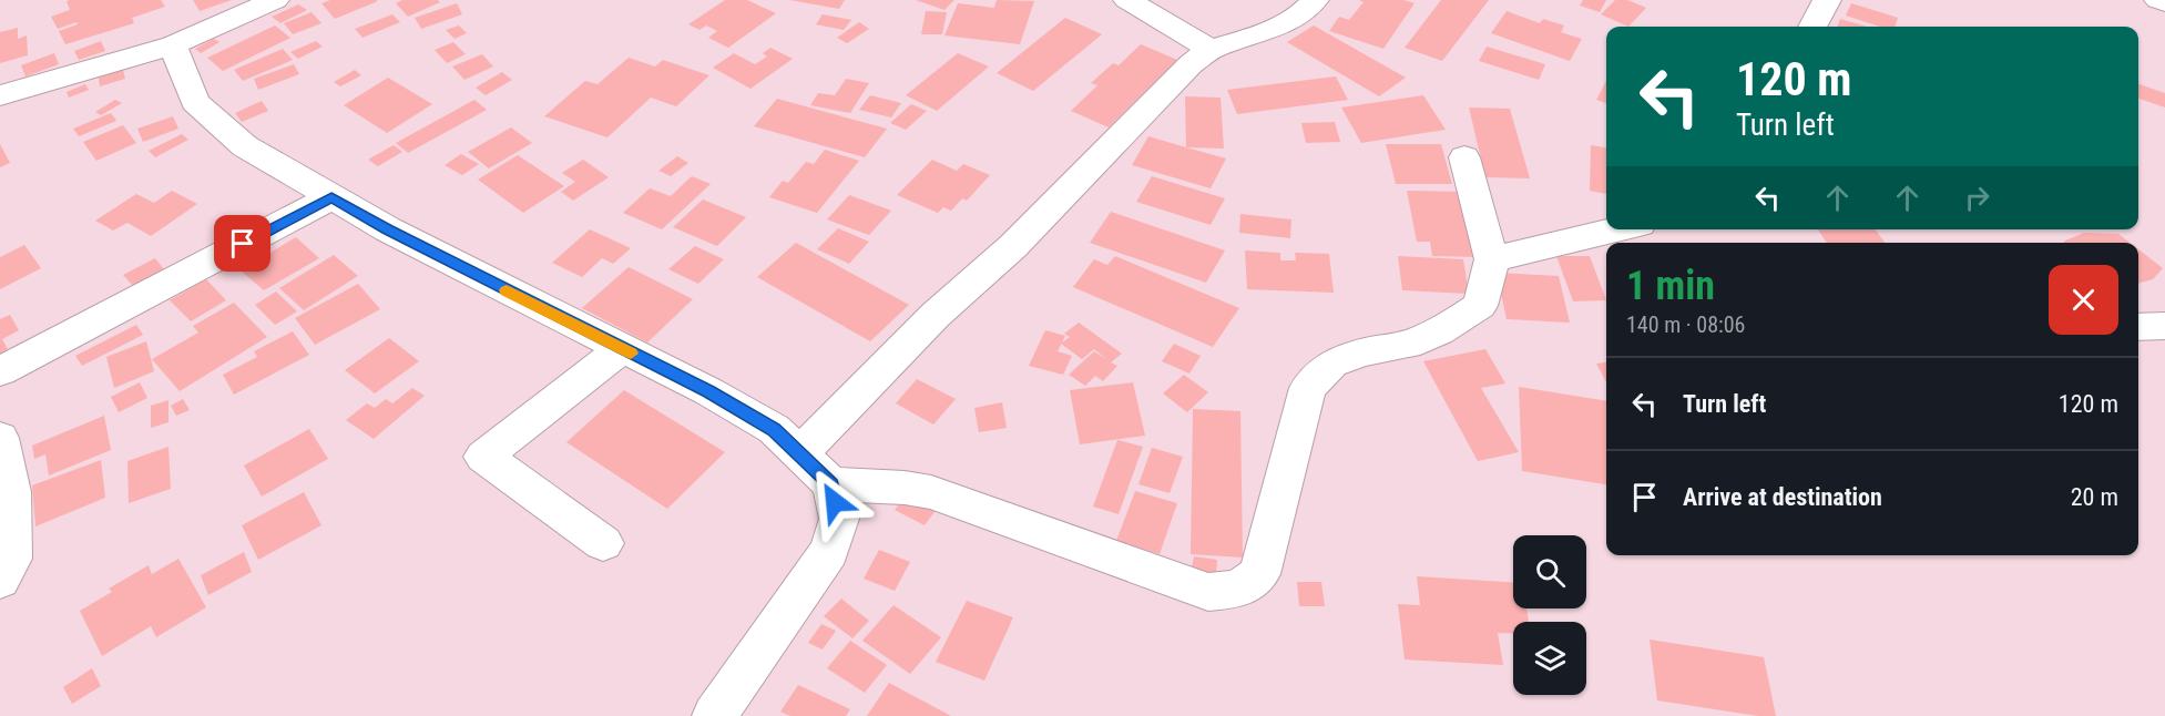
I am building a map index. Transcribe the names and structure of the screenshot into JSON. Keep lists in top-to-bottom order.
{
  "page": {
    "turn": ["120 m", "Turn left"],
    "heading": ["1 min", "140 m · 08:06"],
    "list": [
      {
        "name": "Turn left",
        "value": "120 m"
      },
      {
        "name": "Arrive at destination",
        "value": "20 m"
      }
    ]
  }
}
